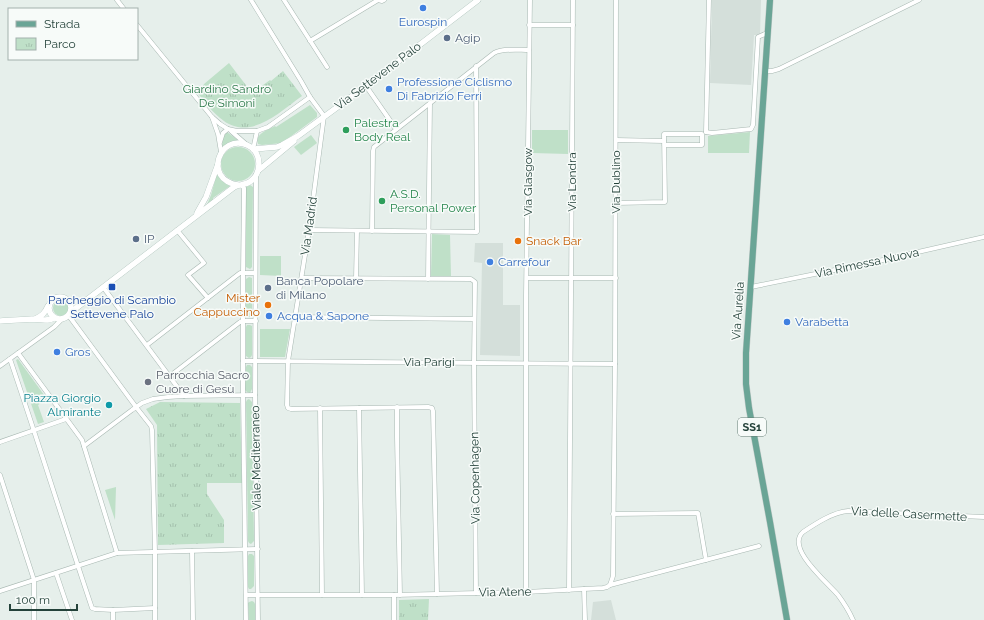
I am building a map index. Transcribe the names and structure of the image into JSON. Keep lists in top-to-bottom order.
{
  "streets": {
    "main road": ["Via Aurelia", "SS1"],
    "street": [
      "Via Settevene Palo",
      "Via Glasgow",
      "Via Londra",
      "Via Dublino",
      "Via Madrid",
      "Via Rimessa Nuova",
      "Via Parigi",
      "Viale Mediterraneo",
      "Via Copenhagen",
      "Via delle Casermette",
      "Via Atene"
    ]
  },
  "crossings": [
    ["Via Settevene Palo", "Via Madrid"],
    ["Via Settevene Palo", "Viale Mediterraneo"],
    ["Via Glasgow", "Via Parigi"],
    ["Via Glasgow", "Via Atene"],
    ["Via Londra", "Via Parigi"],
    ["Via Londra", "Via Atene"],
    ["Via Dublino", "Via Parigi"],
    ["Via Dublino", "Via Atene"],
    ["Via Madrid", "Via Parigi"],
    ["Via Rimessa Nuova", "Via Aurelia"],
    ["Via Parigi", "Viale Mediterraneo"],
    ["Via Parigi", "Via Copenhagen"],
    ["Viale Mediterraneo", "Via Atene"],
    ["Via Copenhagen", "Via Atene"]
  ],
  "parks": ["Giardino Sandro De Simoni"],
  "places": {
    "other": [
      "Eurospin",
      "Agip",
      "Professione Ciclismo Di Fabrizio Ferri",
      "Palestra Body Real",
      "A.S.D. Personal Power",
      "IP",
      "Snack Bar",
      "Carrefour",
      "Banca Popolare di Milano",
      "Mister Cappuccino",
      "Acqua & Sapone",
      "Varabetta",
      "Gros",
      "Parrocchia Sacro Cuore di Gesù",
      "Piazza Giorgio Almirante"
    ],
    "transit": ["Parcheggio di Scambio Settevene Palo"]
  },
  "legend": ["Strada", "Parco"],
  "scale_bar": "100 m"
}
